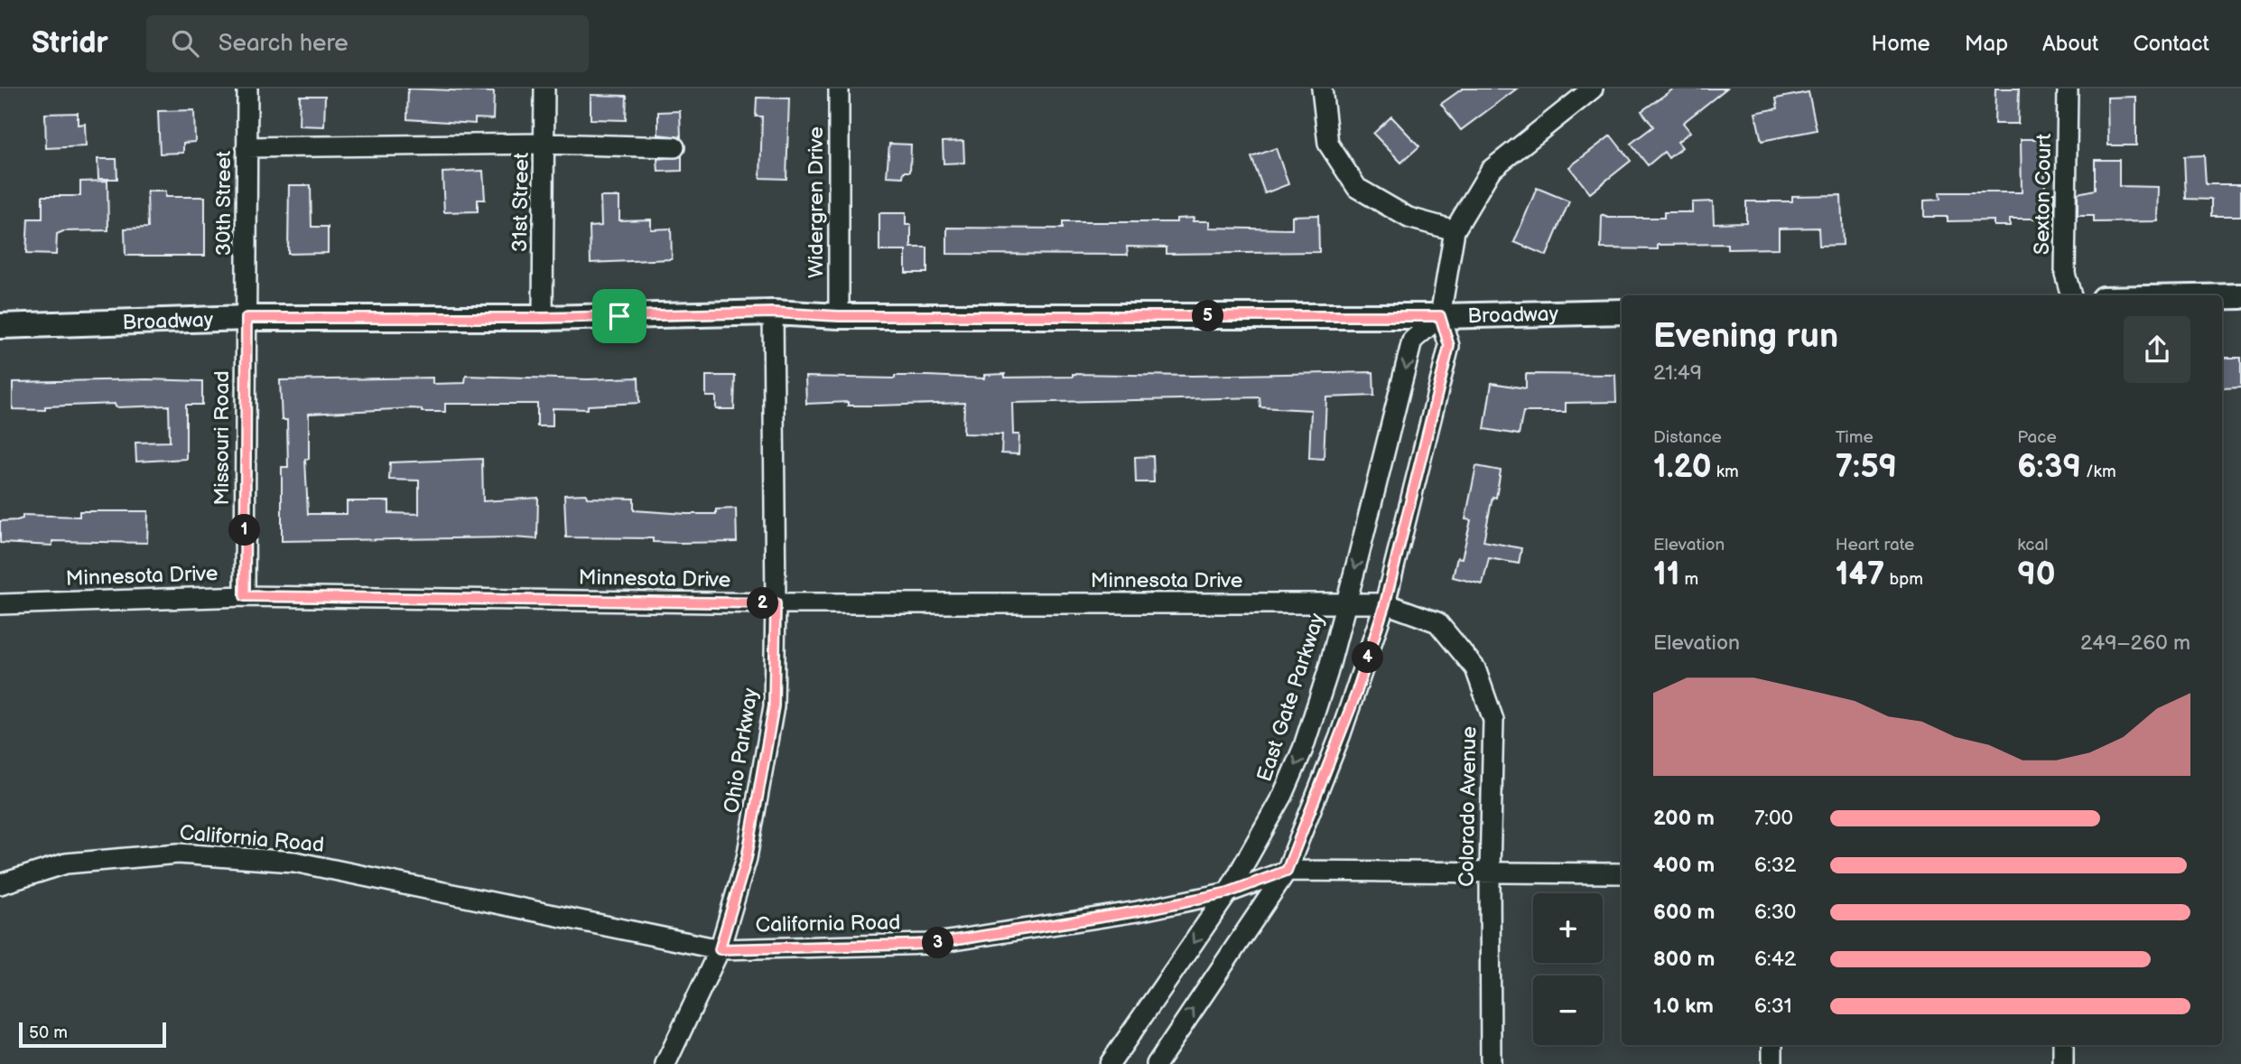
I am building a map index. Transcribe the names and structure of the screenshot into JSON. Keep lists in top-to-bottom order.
{
  "streets": {
    "main road": ["Broadway"],
    "street": [
      "Sexton Court",
      "31st Street",
      "Widergren Drive",
      "30th Street",
      "Missouri Road",
      "Minnesota Drive",
      "East Gate Parkway",
      "Ohio Parkway",
      "Colorado Avenue",
      "California Road"
    ]
  },
  "crossings": [
    ["31st Street", "Broadway"],
    ["Widergren Drive", "Broadway"],
    ["30th Street", "Broadway"],
    ["30th Street", "Missouri Road"],
    ["Broadway", "Missouri Road"],
    ["Broadway", "East Gate Parkway"],
    ["Broadway", "Ohio Parkway"],
    ["Missouri Road", "Minnesota Drive"],
    ["Minnesota Drive", "East Gate Parkway"],
    ["Minnesota Drive", "Ohio Parkway"],
    ["Minnesota Drive", "Colorado Avenue"],
    ["East Gate Parkway", "California Road"],
    ["Ohio Parkway", "California Road"],
    ["Colorado Avenue", "California Road"]
  ],
  "scale_bar": "50 m",
  "page": {
    "header": "Stridr",
    "search": "Search here",
    "nav": [
      "Home",
      "Map",
      "About",
      "Contact"
    ],
    "heading": ["Evening run", "21:49"],
    "pins": [
      "5",
      "1",
      "2",
      "4",
      "3"
    ],
    "stats": [
      ["Distance", "1.20 km"],
      ["Time", "7:59"],
      ["Pace", "6:39 /km"],
      ["Elevation", "11 m"],
      ["Heart rate", "147 bpm"],
      ["kcal", "90"]
    ],
    "chart": ["Elevation", "249–260 m"],
    "list": [
      {
        "name": "200 m",
        "note": "7:00"
      },
      {
        "name": "400 m",
        "note": "6:32"
      },
      {
        "name": "600 m",
        "note": "6:30"
      },
      {
        "name": "800 m",
        "note": "6:42"
      },
      {
        "name": "1.0 km",
        "note": "6:31"
      }
    ],
    "map_buttons": ["+", "−"],
    "scale": "50 m"
  }
}
